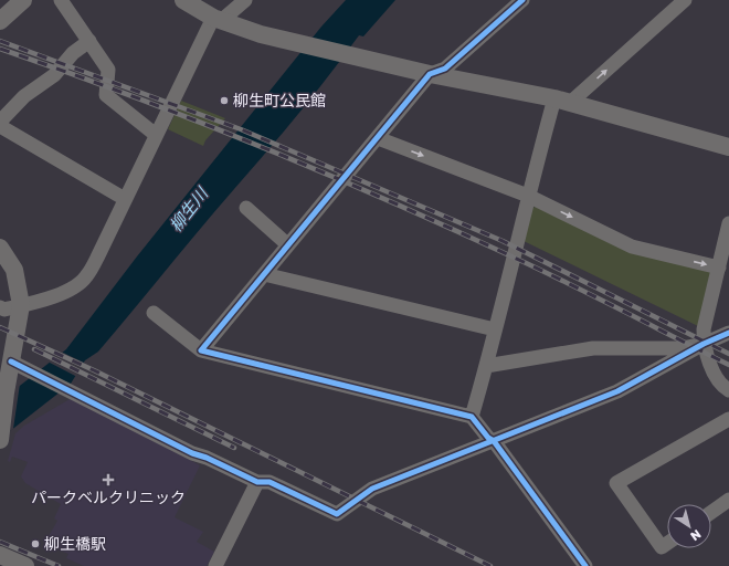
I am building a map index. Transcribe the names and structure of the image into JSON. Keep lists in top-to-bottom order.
{
  "water": ["柳生川"],
  "places": {
    "other": ["柳生町公民館", "柳生橋駅"],
    "health": ["パークベルクリニック"]
  },
  "north": "bottom right"
}
